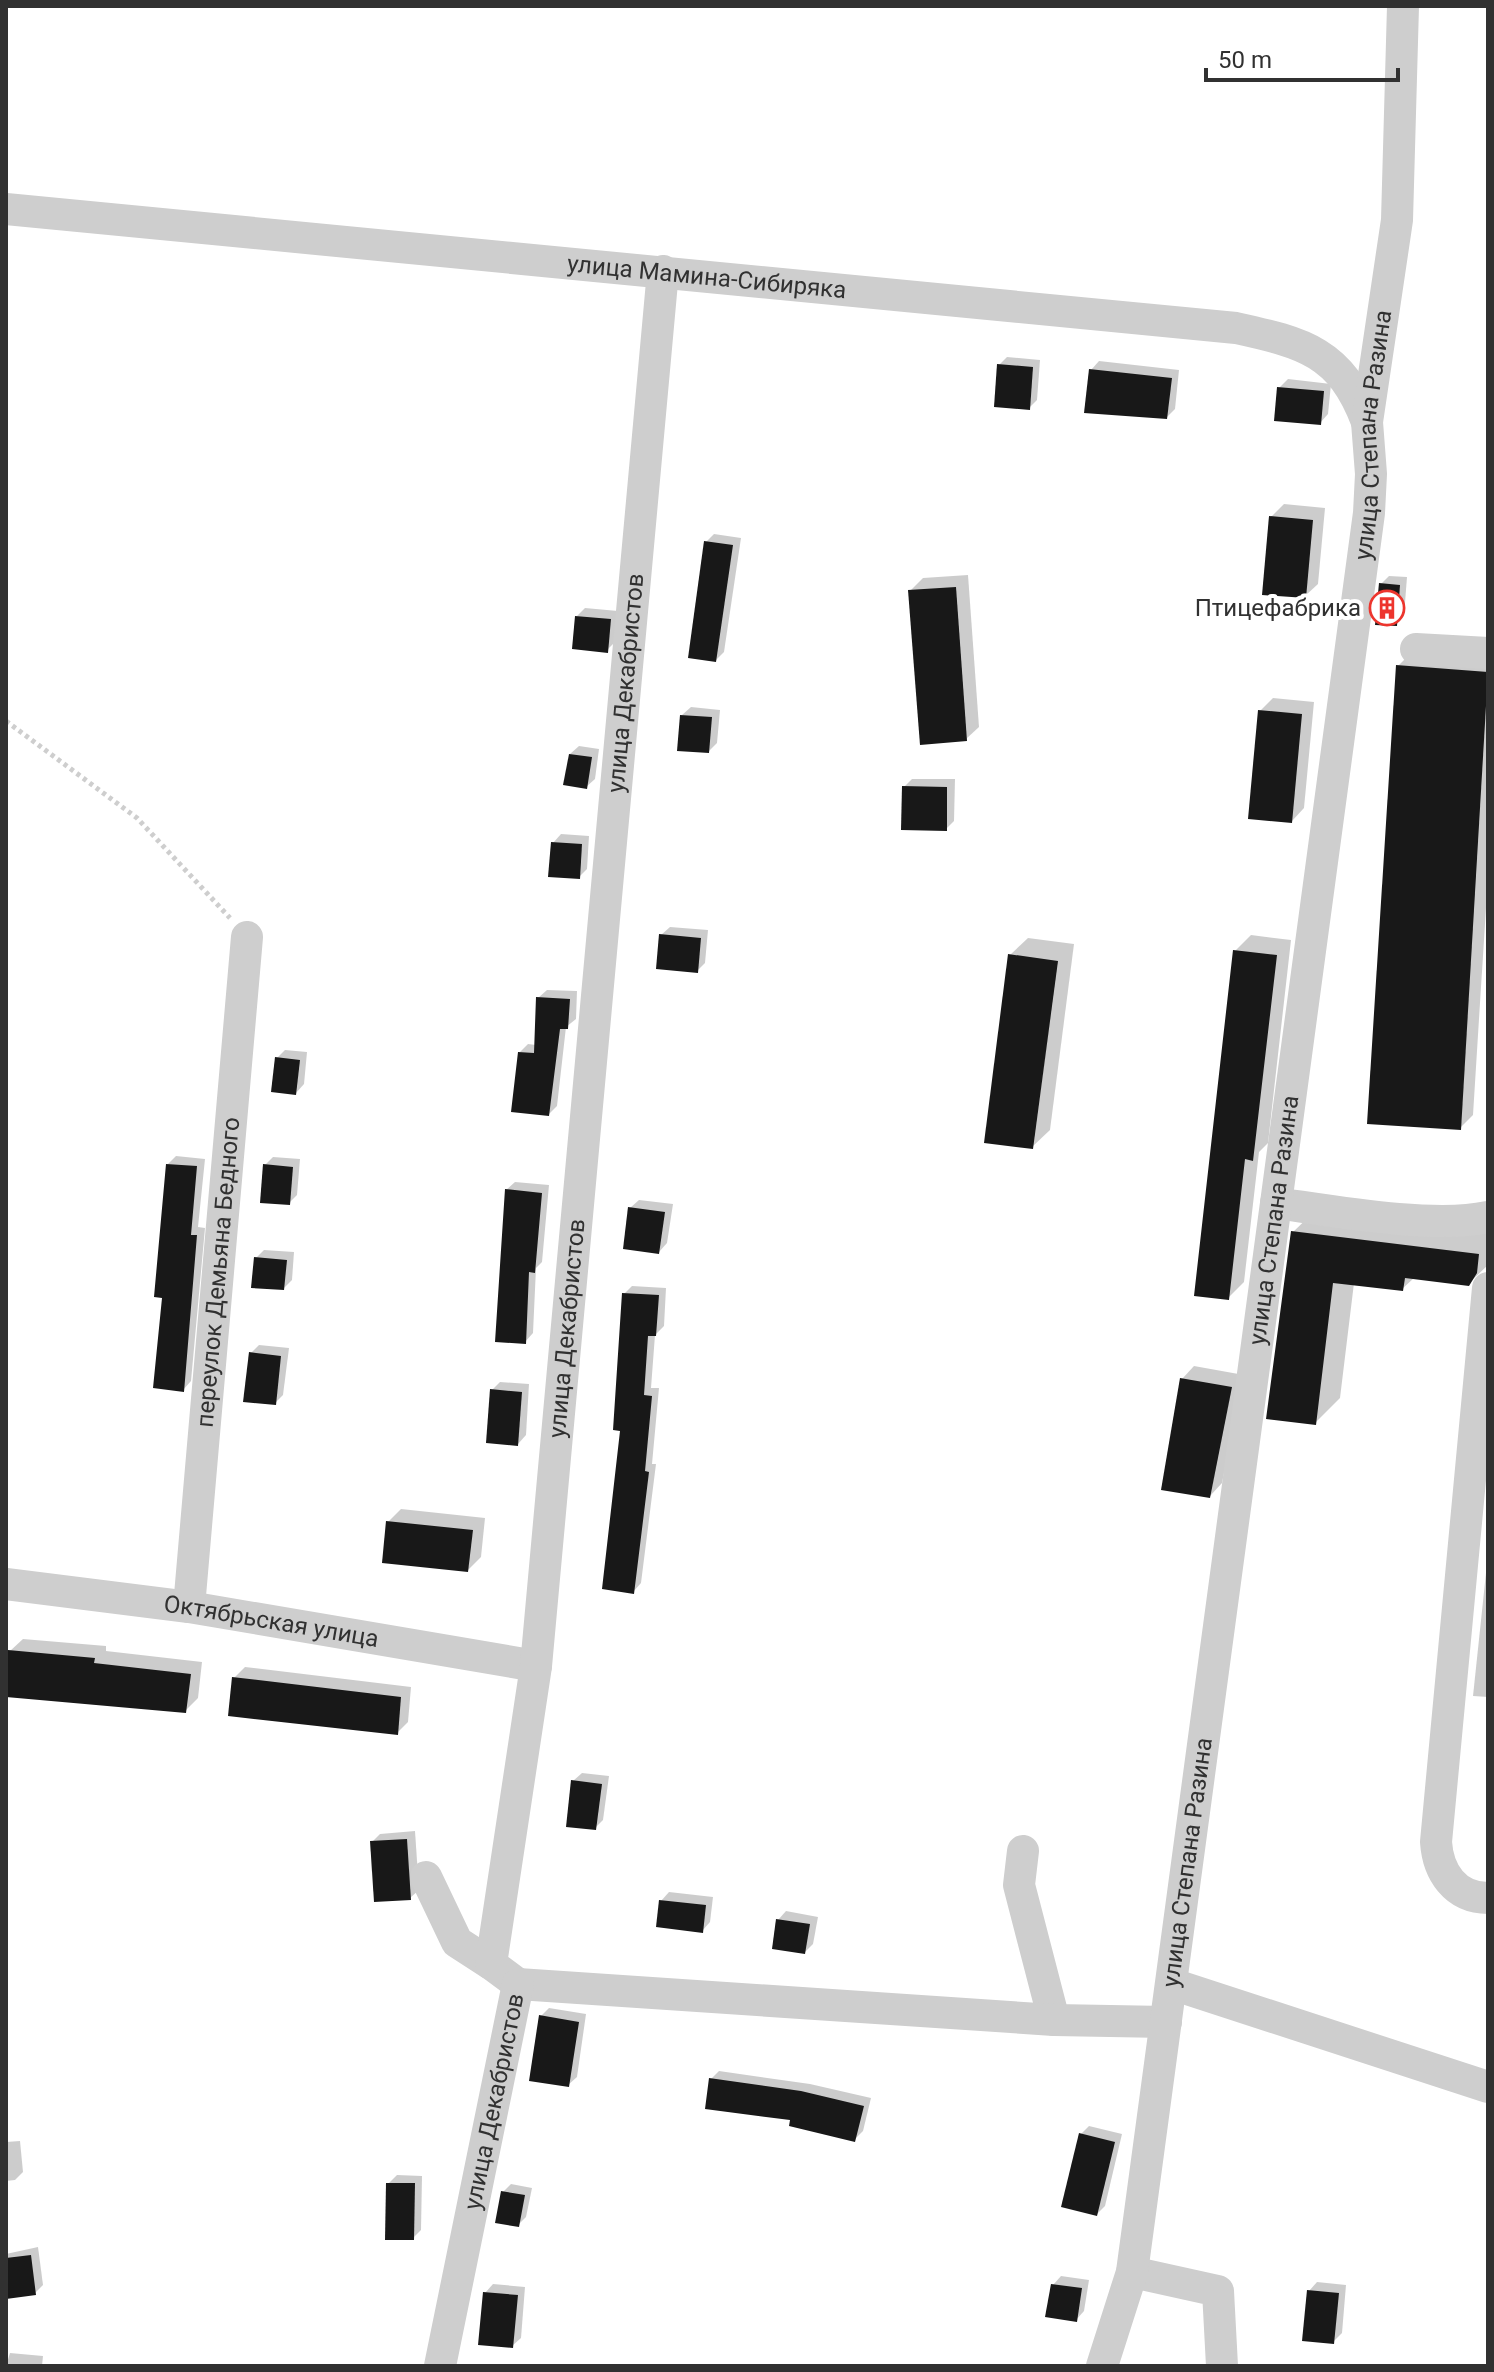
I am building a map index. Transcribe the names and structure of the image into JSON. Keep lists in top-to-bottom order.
{
  "streets": {
    "street": [
      "улица Мамина-Сибиряка",
      "улица Степана Разина",
      "улица Декабристов",
      "переулок Демьяна Бедного",
      "Октябрьская улица"
    ]
  },
  "crossings": [
    ["улица Мамина-Сибиряка", "улица Степана Разина"],
    ["улица Мамина-Сибиряка", "улица Декабристов"],
    ["улица Декабристов", "Октябрьская улица"],
    ["переулок Демьяна Бедного", "Октябрьская улица"]
  ],
  "places": {
    "building": ["Птицефабрика"]
  },
  "scale_bar": "50 m"
}
